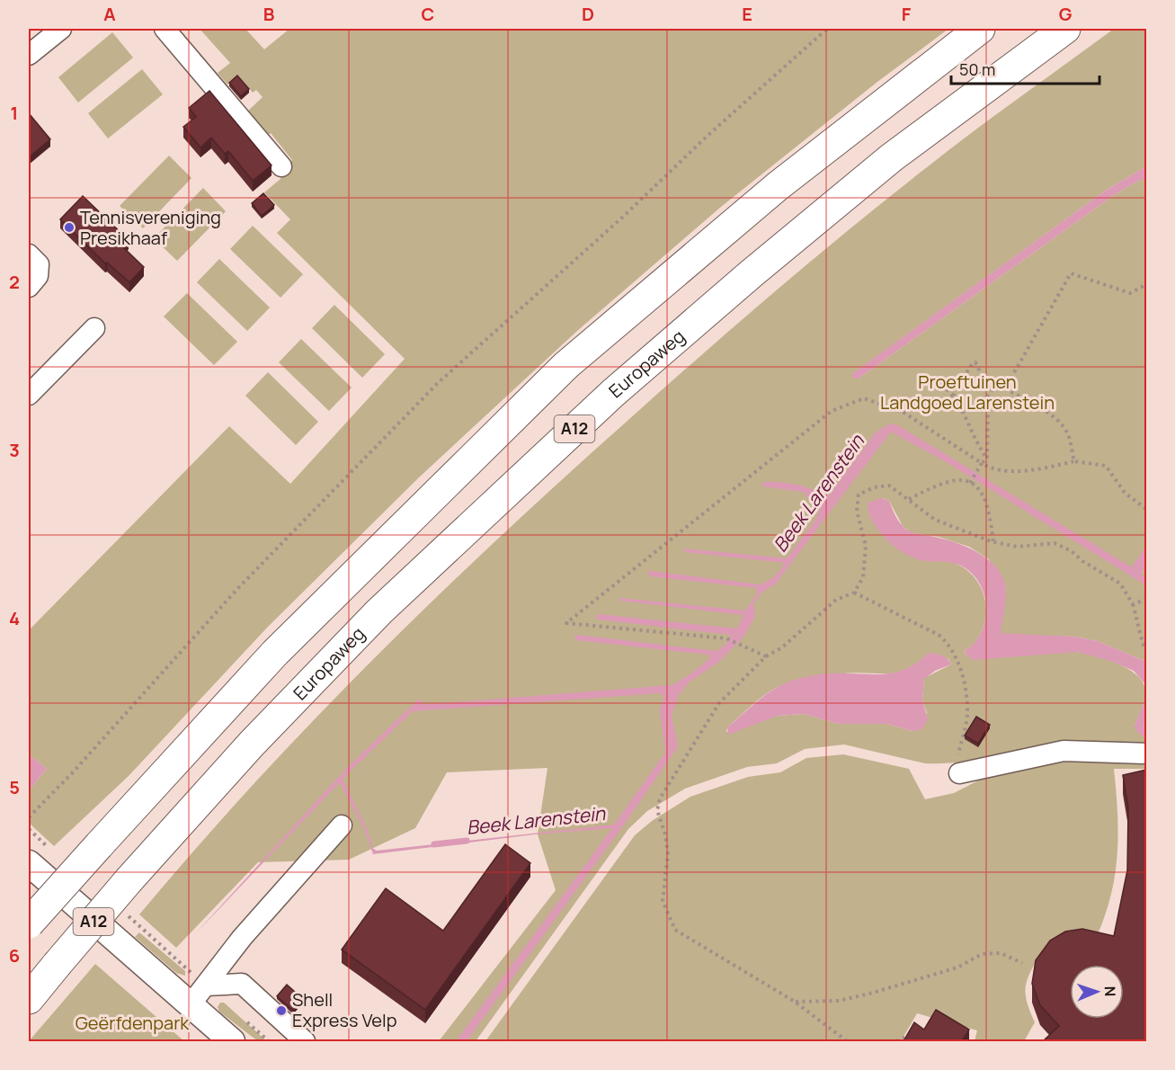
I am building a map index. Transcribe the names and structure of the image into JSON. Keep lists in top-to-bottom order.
{
  "streets": {
    "highway": ["Europaweg", "A12"]
  },
  "water": ["Beek Larenstein"],
  "parks": ["Proeftuinen Landgoed Larenstein", "Geërfdenpark"],
  "places": ["Tennisvereniging Presikhaaf", "Shell Express Velp"],
  "scale_bar": "50 m",
  "north": "right",
  "grid": {
    "columns": [
      "A",
      "B",
      "C",
      "D",
      "E",
      "F",
      "G"
    ],
    "rows": [
      "1",
      "2",
      "3",
      "4",
      "5",
      "6"
    ]
  }
}
